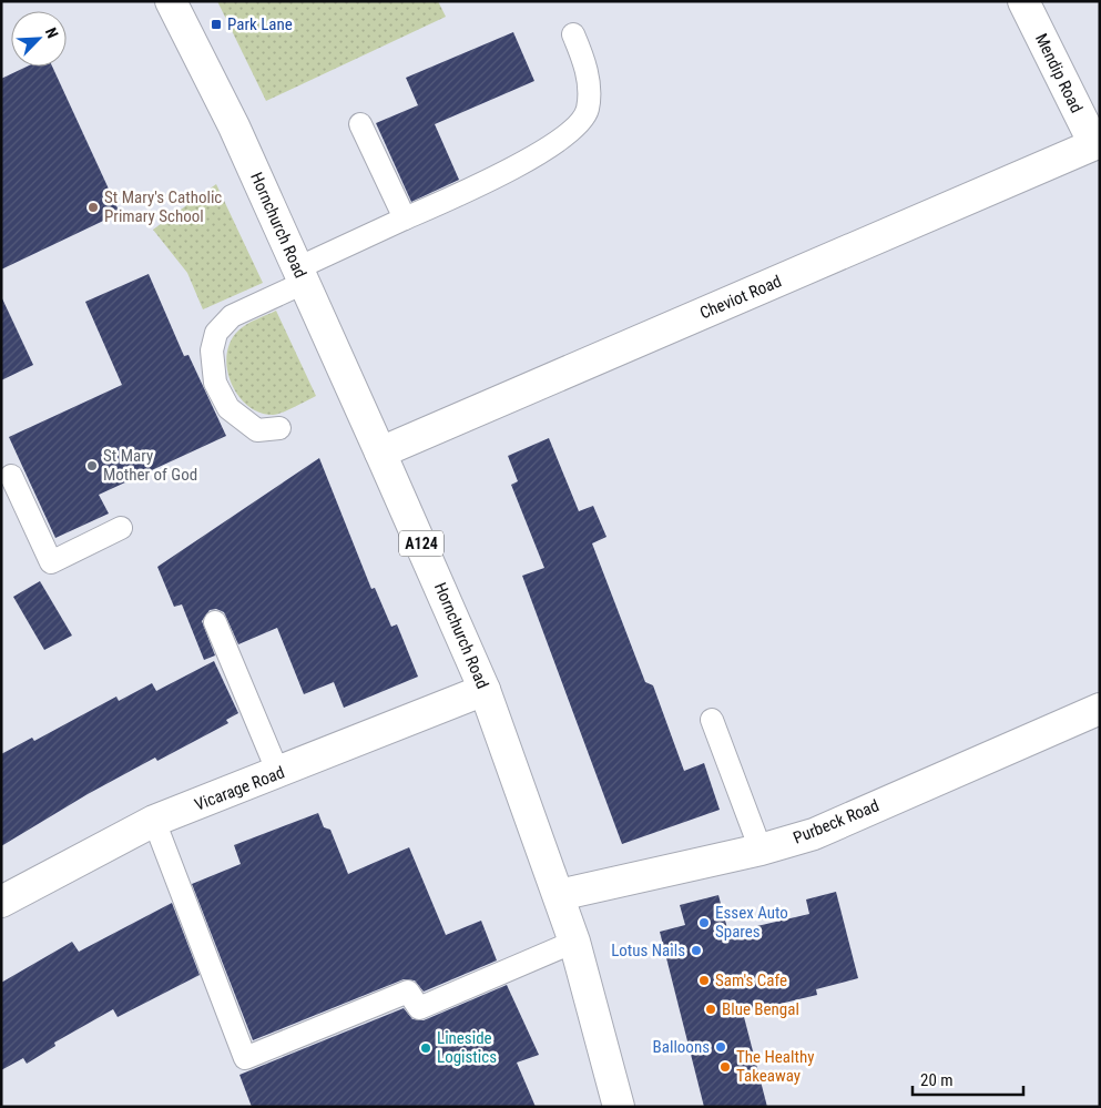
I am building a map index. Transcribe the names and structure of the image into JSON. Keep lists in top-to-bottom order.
{
  "streets": {
    "street": [
      "Mendip Road",
      "Hornchurch Road",
      "Cheviot Road",
      "A124",
      "Vicarage Road",
      "Purbeck Road"
    ]
  },
  "crossings": [
    ["Mendip Road", "Cheviot Road"],
    ["Hornchurch Road", "Cheviot Road"],
    ["Hornchurch Road", "Vicarage Road"],
    ["Hornchurch Road", "Purbeck Road"]
  ],
  "places": {
    "transit": ["Park Lane"],
    "other": [
      "St Mary's Catholic Primary School",
      "St Mary Mother of God",
      "Essex Auto Spares",
      "Lotus Nails",
      "Sam's Cafe",
      "Blue Bengal",
      "Balloons",
      "Lineside Logistics",
      "The Healthy Takeaway"
    ]
  },
  "scale_bar": "20 m",
  "north": "top right"
}
